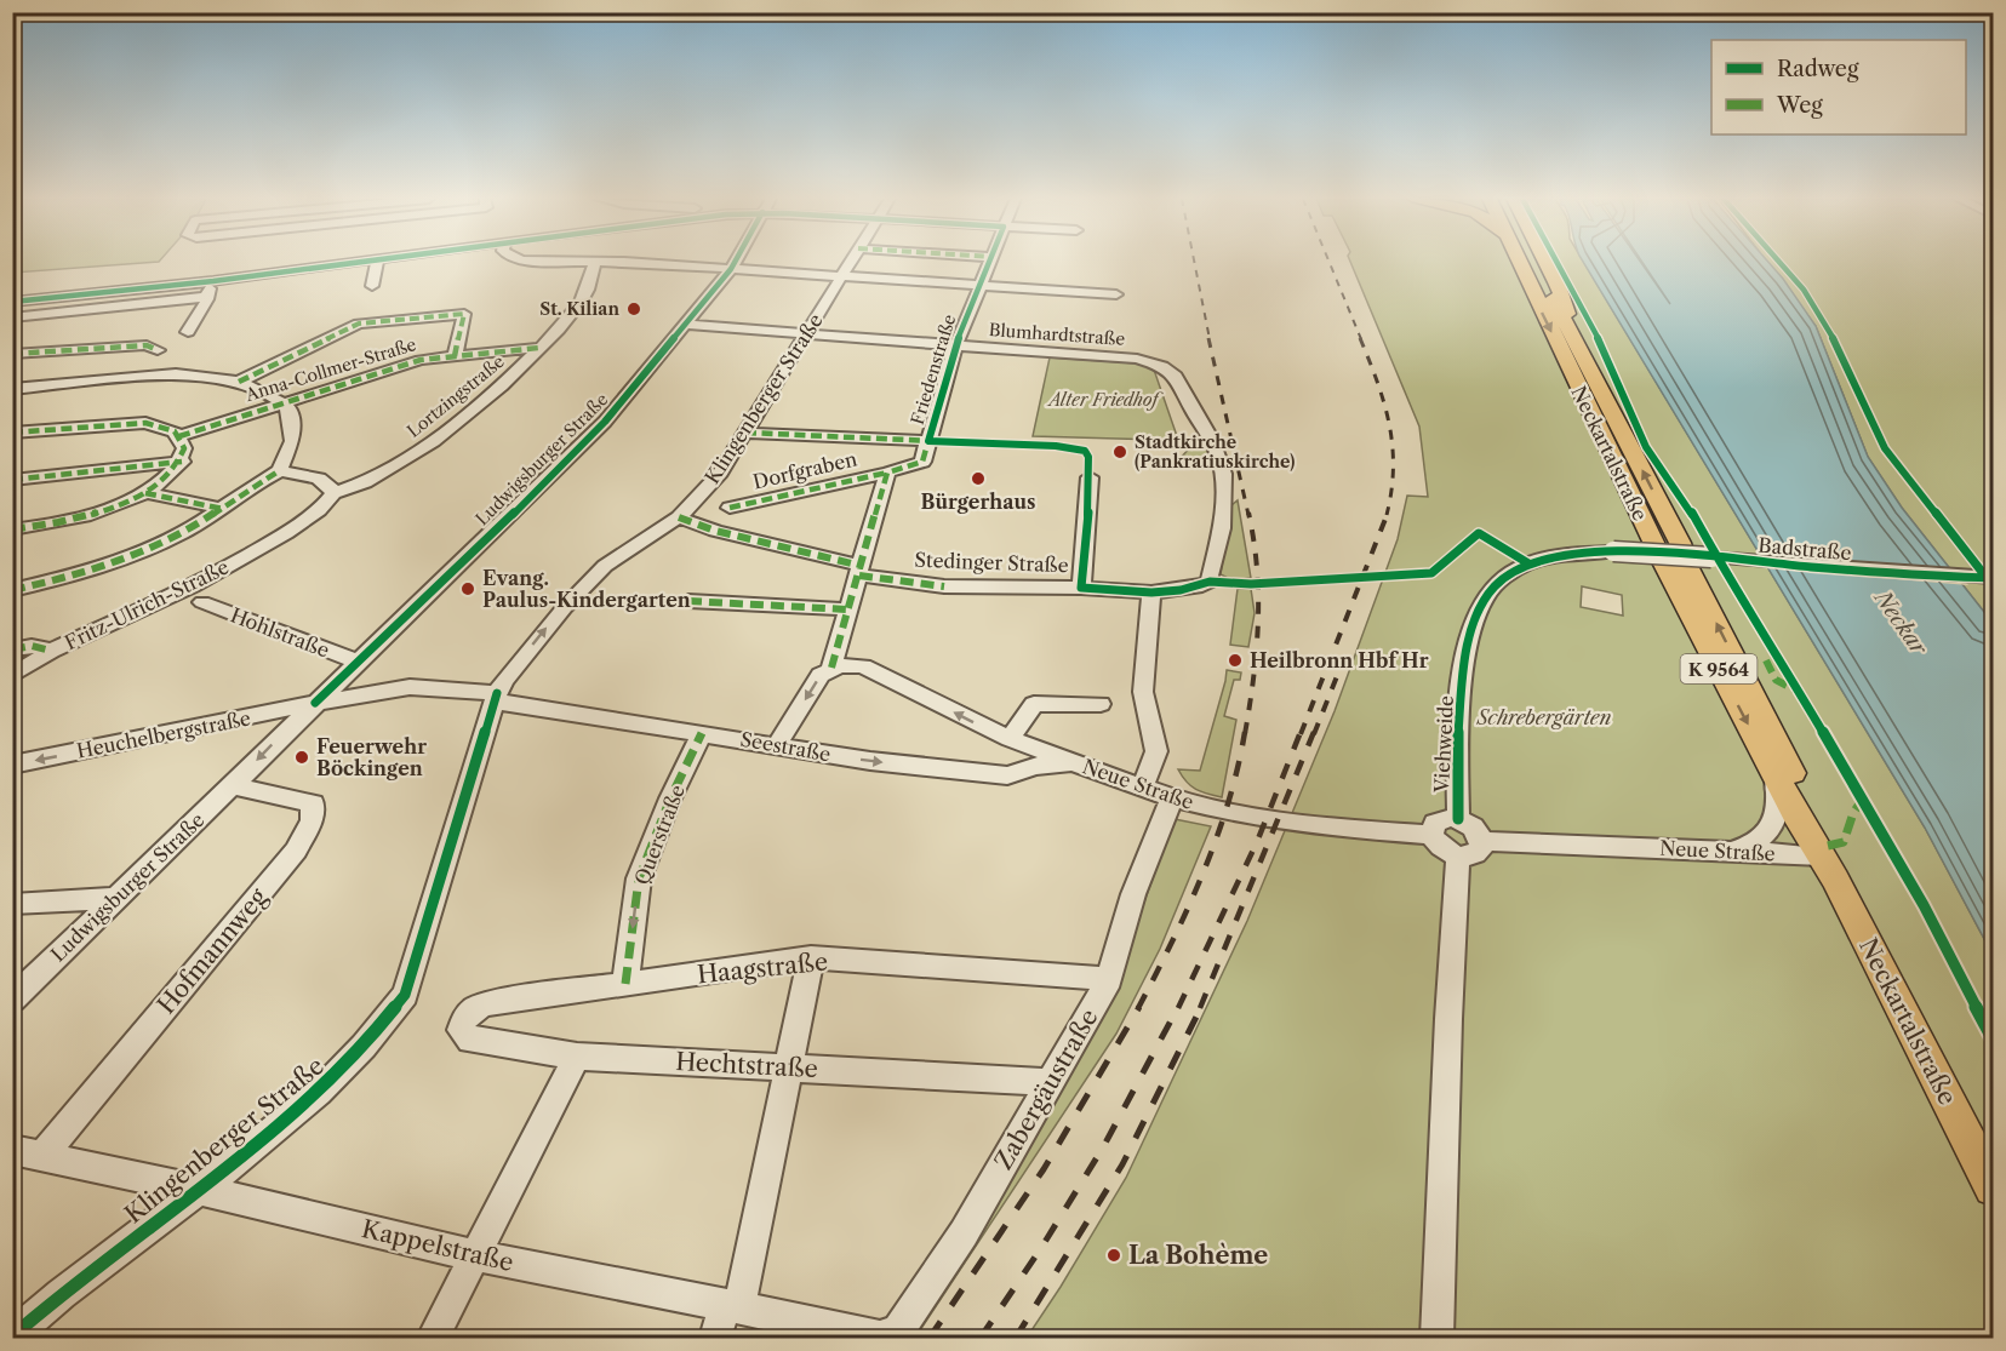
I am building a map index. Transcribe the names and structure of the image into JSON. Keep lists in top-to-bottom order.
{
  "streets": {
    "main road": ["Neckartalstraße", "K 9564"],
    "street": [
      "Blumhardtstraße",
      "Anna-Collmer-Straße",
      "Friedenstraße",
      "Lortzingstraße",
      "Klingenberger Straße",
      "Ludwigsburger Straße",
      "Dorfgraben",
      "Badstraße",
      "Stedinger Straße",
      "Fritz-Ulrich-Straße",
      "Hohlstraße",
      "Heuchelbergstraße",
      "Viehweide",
      "Seestraße",
      "Neue Straße",
      "Querstraße",
      "Hofmannweg",
      "Haagstraße",
      "Hechtstraße",
      "Zabergäustraße",
      "Kappelstraße"
    ]
  },
  "crossings": [
    ["Blumhardtstraße", "Friedenstraße"],
    ["Blumhardtstraße", "Klingenberger Straße"],
    ["Blumhardtstraße", "Ludwigsburger Straße"],
    ["Blumhardtstraße", "Stedinger Straße"],
    ["Anna-Collmer-Straße", "Lortzingstraße"],
    ["Friedenstraße", "Dorfgraben"],
    ["Lortzingstraße", "Fritz-Ulrich-Straße"],
    ["Klingenberger Straße", "Stedinger Straße"],
    ["Klingenberger Straße", "Seestraße"],
    ["Klingenberger Straße", "Kappelstraße"],
    ["Neckartalstraße", "Neue Straße"],
    ["Ludwigsburger Straße", "Hohlstraße"],
    ["Ludwigsburger Straße", "Heuchelbergstraße"],
    ["Ludwigsburger Straße", "Hofmannweg"],
    ["Badstraße", "Viehweide"],
    ["Fritz-Ulrich-Straße", "Hohlstraße"],
    ["Viehweide", "Neue Straße"],
    ["Seestraße", "Neue Straße"],
    ["Seestraße", "Querstraße"],
    ["Neue Straße", "Zabergäustraße"],
    ["Querstraße", "Haagstraße"],
    ["Hofmannweg", "Kappelstraße"],
    ["Haagstraße", "Hechtstraße"],
    ["Haagstraße", "Zabergäustraße"],
    ["Hechtstraße", "Zabergäustraße"],
    ["Zabergäustraße", "Kappelstraße"]
  ],
  "one_way": ["Seestraße", "Querstraße"],
  "water": ["Neckar"],
  "parks": ["Alter Friedhof", "Schrebergärten"],
  "places": [
    "St. Kilian",
    "Stadtkirche (Pankratiuskirche)",
    "Bürgerhaus",
    "Evang. Paulus-Kindergarten",
    "Heilbronn Hbf Hr",
    "Feuerwehr Böckingen",
    "La Bohème"
  ],
  "legend": ["Radweg", "Weg"]
}
